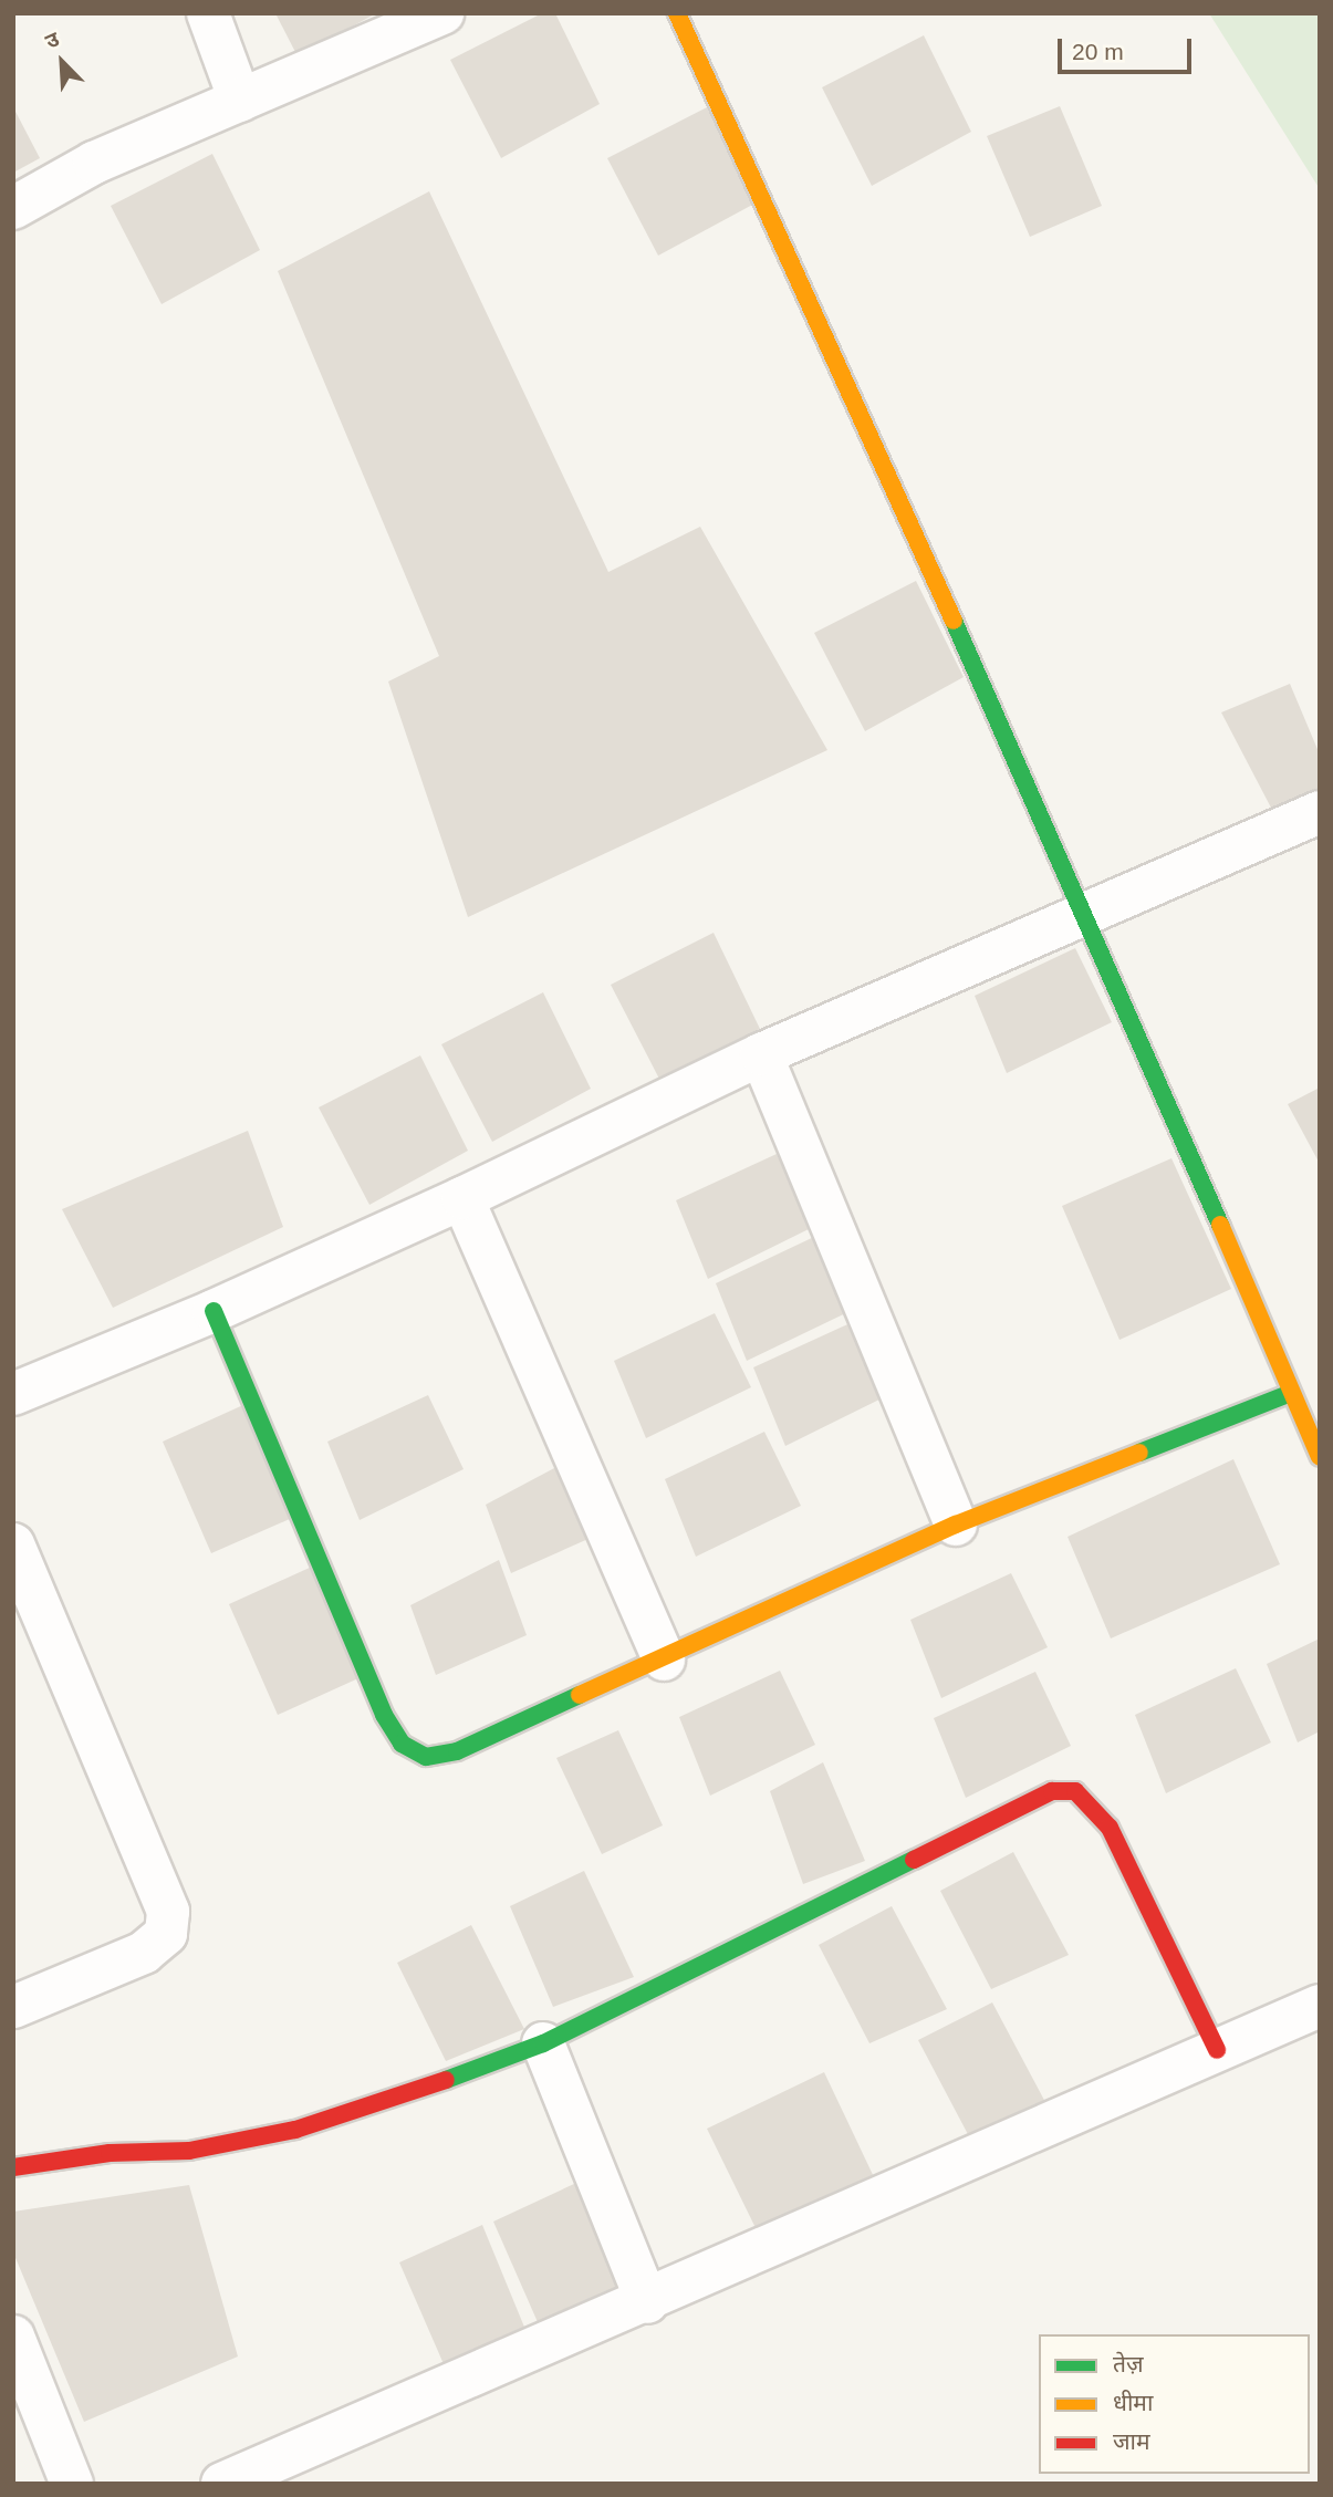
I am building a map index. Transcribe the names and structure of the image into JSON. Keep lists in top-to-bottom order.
{
  "legend": ["तेज़", "धीमा", "जाम"],
  "scale_bar": "20 m",
  "north": "top left"
}
